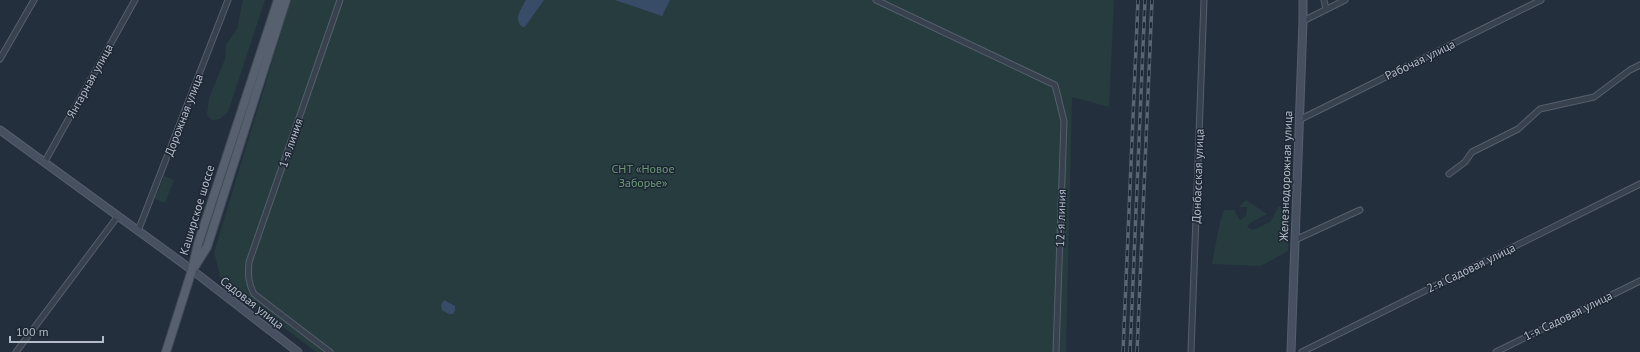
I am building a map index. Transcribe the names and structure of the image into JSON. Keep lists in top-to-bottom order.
{
  "streets": {
    "main road": ["Каширское шоссе"],
    "street": [
      "Рабочая улица",
      "Янтарная улица",
      "Дорожная улица",
      "1-я линия",
      "Донбасская улица",
      "Железнодорожная улица",
      "12-я линия",
      "2-я Садовая улица",
      "Садовая улица",
      "1-я Садовая улица"
    ]
  },
  "crossings": [
    ["Рабочая улица", "Железнодорожная улица"],
    ["Янтарная улица", "Садовая улица"],
    ["Дорожная улица", "Садовая улица"],
    ["Каширское шоссе", "Садовая улица"]
  ],
  "parks": ["СНТ «Новое Заборье»"],
  "scale_bar": "100 m"
}
